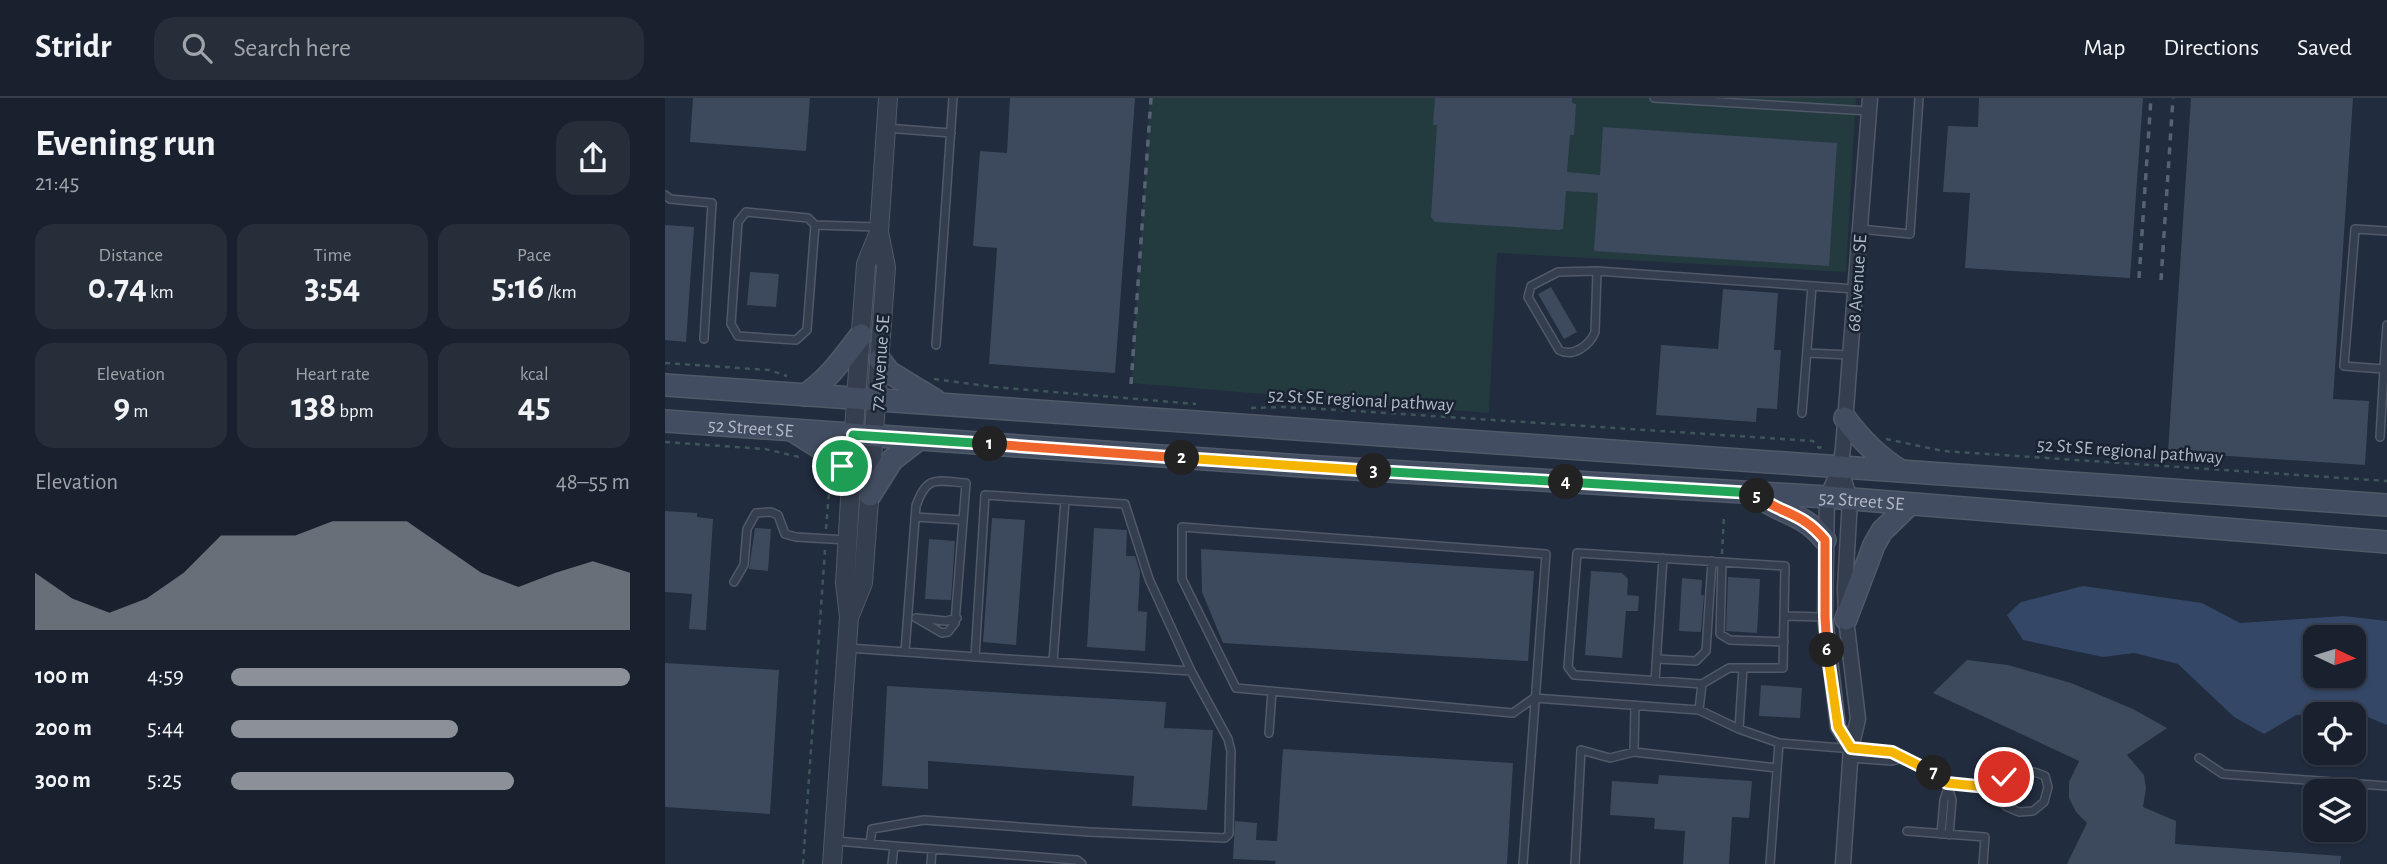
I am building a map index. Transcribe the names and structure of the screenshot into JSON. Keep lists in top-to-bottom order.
{
  "streets": {
    "main road": ["52 Street SE"],
    "street": ["68 Avenue SE", "72 Avenue SE"],
    "path": ["52 St SE regional pathway"]
  },
  "crossings": [
    ["68 Avenue SE", "52 Street SE"],
    ["72 Avenue SE", "52 Street SE"]
  ],
  "north": "right",
  "page": {
    "header": "Stridr",
    "search": "Search here",
    "nav": ["Map", "Directions", "Saved"],
    "heading": ["Evening run", "21:45"],
    "stats": [
      ["Distance", "0.74 km"],
      ["Time", "3:54"],
      ["Pace", "5:16 /km"],
      ["Elevation", "9 m"],
      ["Heart rate", "138 bpm"],
      ["kcal", "45"]
    ],
    "pins": [
      "1",
      "2",
      "3",
      "4",
      "5",
      "6",
      "7"
    ],
    "chart": ["Elevation", "48–55 m"],
    "list": [
      {
        "name": "100 m",
        "note": "4:59"
      },
      {
        "name": "200 m",
        "note": "5:44"
      },
      {
        "name": "300 m",
        "note": "5:25"
      }
    ]
  }
}
